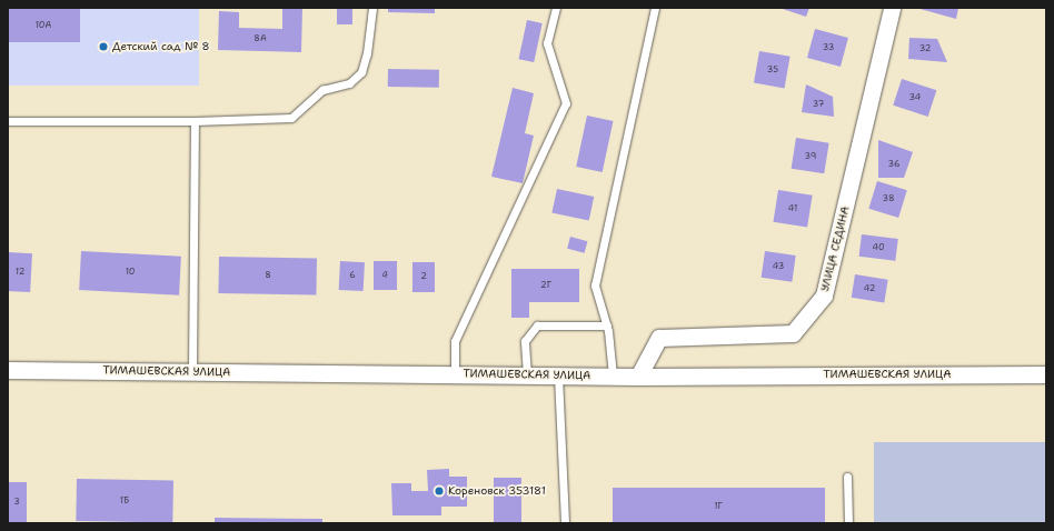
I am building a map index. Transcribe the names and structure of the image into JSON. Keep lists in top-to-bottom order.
{
  "streets": {
    "street": ["УЛИЦА СЕДИНА", "ТИМАШЕВСКАЯ УЛИЦА"]
  },
  "crossings": [
    ["УЛИЦА СЕДИНА", "ТИМАШЕВСКАЯ УЛИЦА"]
  ],
  "places": ["Детский сад № 8", "Кореновск 353181"],
  "house_numbers": [
    "10А",
    "8А",
    "33",
    "32",
    "35",
    "34",
    "37",
    "39",
    "36",
    "38",
    "41",
    "40",
    "43",
    "12",
    "10",
    "8",
    "6",
    "4",
    "2",
    "2Г",
    "42",
    "1Б",
    "3",
    "1Г"
  ]
}
